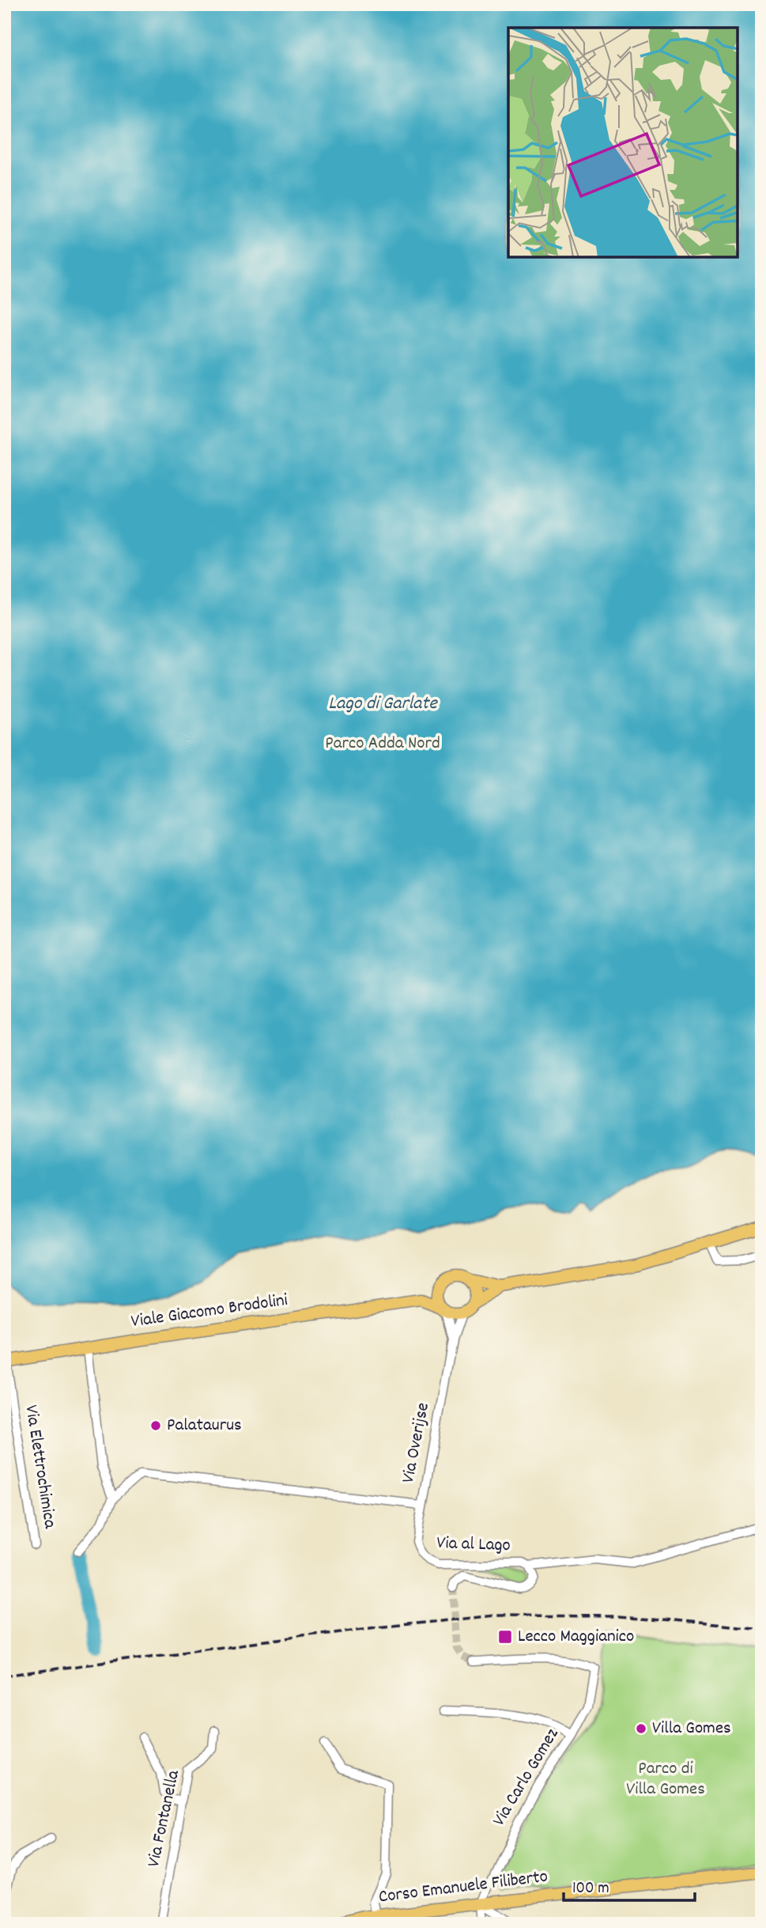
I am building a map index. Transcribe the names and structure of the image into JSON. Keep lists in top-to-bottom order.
{
  "streets": {
    "main road": ["Viale Giacomo Brodolini", "Corso Emanuele Filiberto"],
    "street": [
      "Via Overijse",
      "Via Elettrochimica",
      "Via al Lago",
      "Via Carlo Gomez",
      "Via Fontanella"
    ]
  },
  "crossings": [
    ["Viale Giacomo Brodolini", "Via Overijse"],
    ["Viale Giacomo Brodolini", "Via Elettrochimica"],
    ["Via Overijse", "Via al Lago"],
    ["Via Carlo Gomez", "Corso Emanuele Filiberto"]
  ],
  "water": ["Lago di Garlate"],
  "parks": ["Parco Adda Nord", "Parco di Villa Gomes"],
  "places": {
    "other": ["Palataurus", "Villa Gomes"],
    "transit": ["Lecco Maggianico"]
  },
  "scale_bar": "100 m"
}
